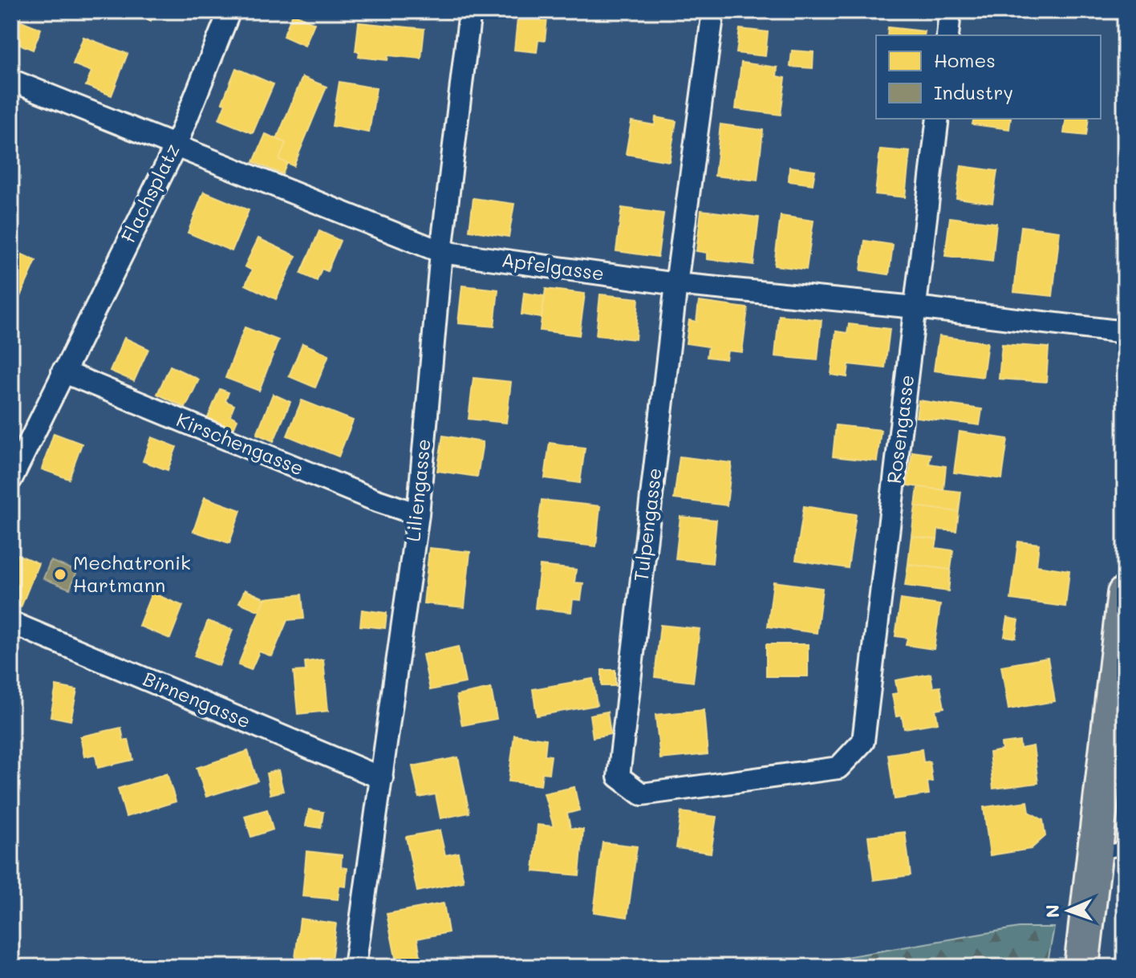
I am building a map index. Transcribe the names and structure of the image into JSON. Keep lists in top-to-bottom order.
{
  "streets": {
    "street": [
      "Flachsplatz",
      "Apfelgasse",
      "Rosengasse",
      "Kirschengasse",
      "Liliengasse",
      "Tulpengasse",
      "Birnengasse"
    ]
  },
  "crossings": [
    ["Flachsplatz", "Apfelgasse"],
    ["Flachsplatz", "Kirschengasse"],
    ["Apfelgasse", "Rosengasse"],
    ["Apfelgasse", "Liliengasse"],
    ["Apfelgasse", "Tulpengasse"],
    ["Rosengasse", "Tulpengasse"],
    ["Kirschengasse", "Liliengasse"],
    ["Liliengasse", "Birnengasse"]
  ],
  "places": ["Mechatronik Hartmann"],
  "legend": ["Homes", "Industry"],
  "north": "left"
}
